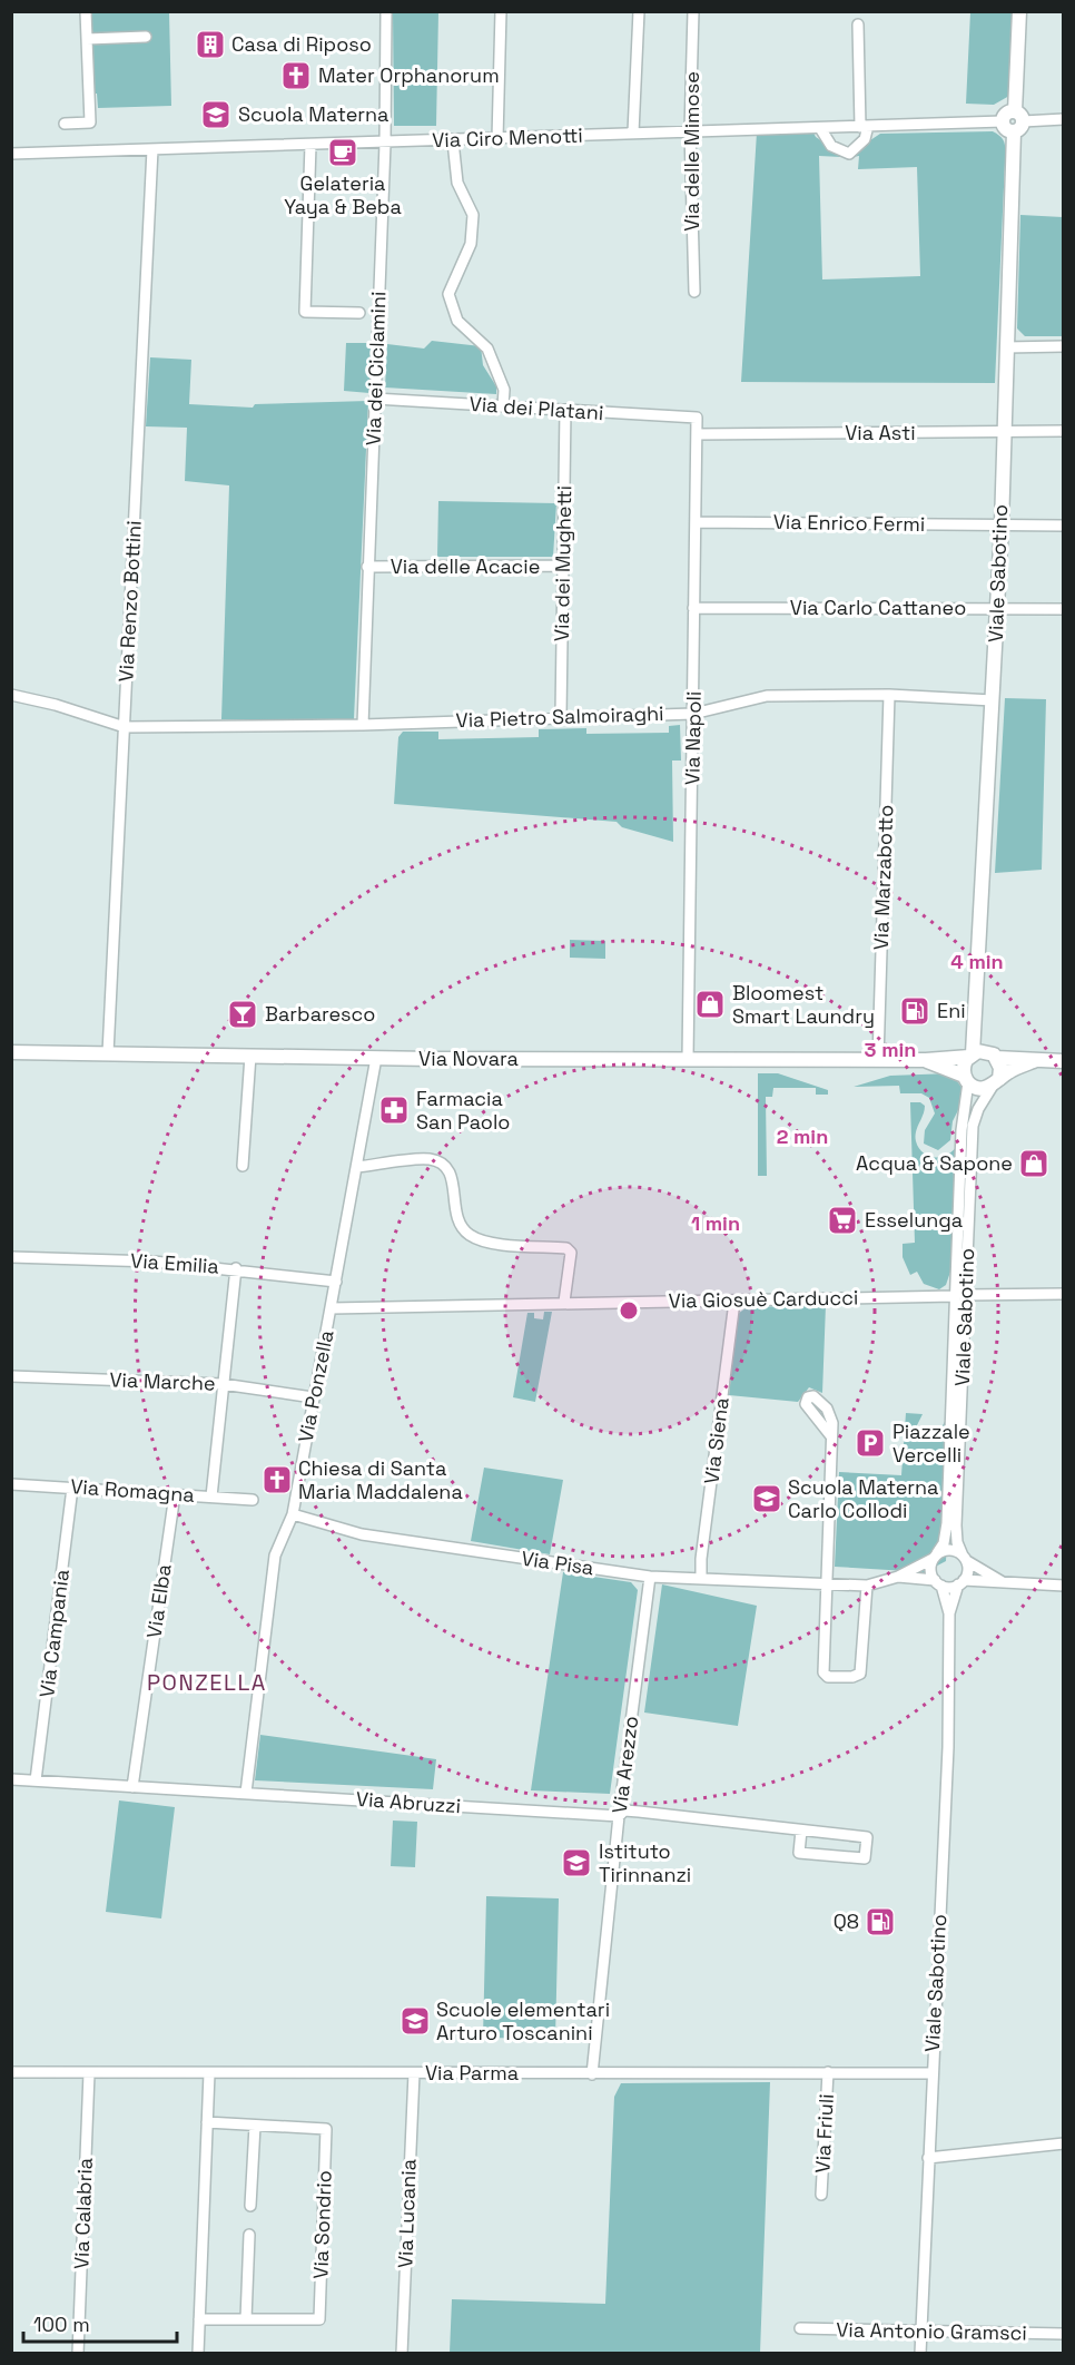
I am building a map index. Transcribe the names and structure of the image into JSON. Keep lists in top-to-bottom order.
{
  "streets": {
    "street": [
      "Via Ciro Menotti",
      "Via delle Mimose",
      "Via dei Ciclamini",
      "Via dei Platani",
      "Via Asti",
      "Via Enrico Fermi",
      "Via dei Mughetti",
      "Via delle Acacie",
      "Viale Sabotino",
      "Via Renzo Bottini",
      "Via Carlo Cattaneo",
      "Via Pietro Salmoiraghi",
      "Via Napoli",
      "Via Marzabotto",
      "Via Novara",
      "Via Emilia",
      "Via Giosuè Carducci",
      "Via Marche",
      "Via Ponzella",
      "Via Siena",
      "Via Romagna",
      "Via Pisa",
      "Via Elba",
      "Via Campania",
      "Via Arezzo",
      "Via Abruzzi",
      "Via Parma",
      "Via Friuli",
      "Via Calabria",
      "Via Lucania",
      "Via Sondrio",
      "Via Antonio Gramsci"
    ]
  },
  "crossings": [
    ["Via Ciro Menotti", "Via delle Mimose"],
    ["Via Ciro Menotti", "Via dei Ciclamini"],
    ["Via Ciro Menotti", "Viale Sabotino"],
    ["Via Ciro Menotti", "Via Renzo Bottini"],
    ["Via dei Ciclamini", "Via dei Platani"],
    ["Via dei Ciclamini", "Via delle Acacie"],
    ["Via dei Ciclamini", "Via Pietro Salmoiraghi"],
    ["Via dei Platani", "Via dei Mughetti"],
    ["Via dei Platani", "Via Napoli"],
    ["Via Asti", "Viale Sabotino"],
    ["Via Asti", "Via Napoli"],
    ["Via Enrico Fermi", "Viale Sabotino"],
    ["Via Enrico Fermi", "Via Napoli"],
    ["Via dei Mughetti", "Via delle Acacie"],
    ["Via dei Mughetti", "Via Pietro Salmoiraghi"],
    ["Viale Sabotino", "Via Carlo Cattaneo"],
    ["Viale Sabotino", "Via Pietro Salmoiraghi"],
    ["Viale Sabotino", "Via Novara"],
    ["Viale Sabotino", "Via Giosuè Carducci"],
    ["Viale Sabotino", "Via Pisa"],
    ["Viale Sabotino", "Via Parma"],
    ["Viale Sabotino", "Via Antonio Gramsci"],
    ["Via Renzo Bottini", "Via Pietro Salmoiraghi"],
    ["Via Renzo Bottini", "Via Novara"],
    ["Via Carlo Cattaneo", "Via Napoli"],
    ["Via Pietro Salmoiraghi", "Via Napoli"],
    ["Via Pietro Salmoiraghi", "Via Marzabotto"],
    ["Via Napoli", "Via Novara"],
    ["Via Marzabotto", "Via Novara"],
    ["Via Novara", "Via Ponzella"],
    ["Via Emilia", "Via Ponzella"],
    ["Via Giosuè Carducci", "Via Ponzella"],
    ["Via Giosuè Carducci", "Via Siena"],
    ["Via Marche", "Via Ponzella"],
    ["Via Ponzella", "Via Pisa"],
    ["Via Ponzella", "Via Abruzzi"],
    ["Via Siena", "Via Pisa"],
    ["Via Romagna", "Via Elba"],
    ["Via Romagna", "Via Campania"],
    ["Via Pisa", "Via Arezzo"],
    ["Via Elba", "Via Abruzzi"],
    ["Via Campania", "Via Abruzzi"],
    ["Via Arezzo", "Via Abruzzi"],
    ["Via Arezzo", "Via Parma"],
    ["Via Parma", "Via Friuli"],
    ["Via Parma", "Via Calabria"],
    ["Via Parma", "Via Lucania"]
  ],
  "districts": ["PONZELLA"],
  "places": {
    "building": ["Casa di Riposo"],
    "church": ["Mater Orphanorum", "Chiesa di Santa Maria Maddalena"],
    "school or university": [
      "Scuola Materna",
      "Scuola Materna Carlo Collodi",
      "Istituto Tirinnanzi",
      "Scuole elementari Arturo Toscanini"
    ],
    "cafe": ["Gelateria Yaya & Beba"],
    "shop": ["Bloomest Smart Laundry", "Acqua & Sapone"],
    "fuel station": ["Eni", "Q8"],
    "bar": ["Barbaresco"],
    "pharmacy": ["Farmacia San Paolo"],
    "supermarket": ["Esselunga"],
    "parking": ["Piazzale Vercelli"]
  },
  "scale_bar": "100 m",
  "rings": [
    "4 min",
    "3 min",
    "2 min",
    "1 min"
  ]
}
